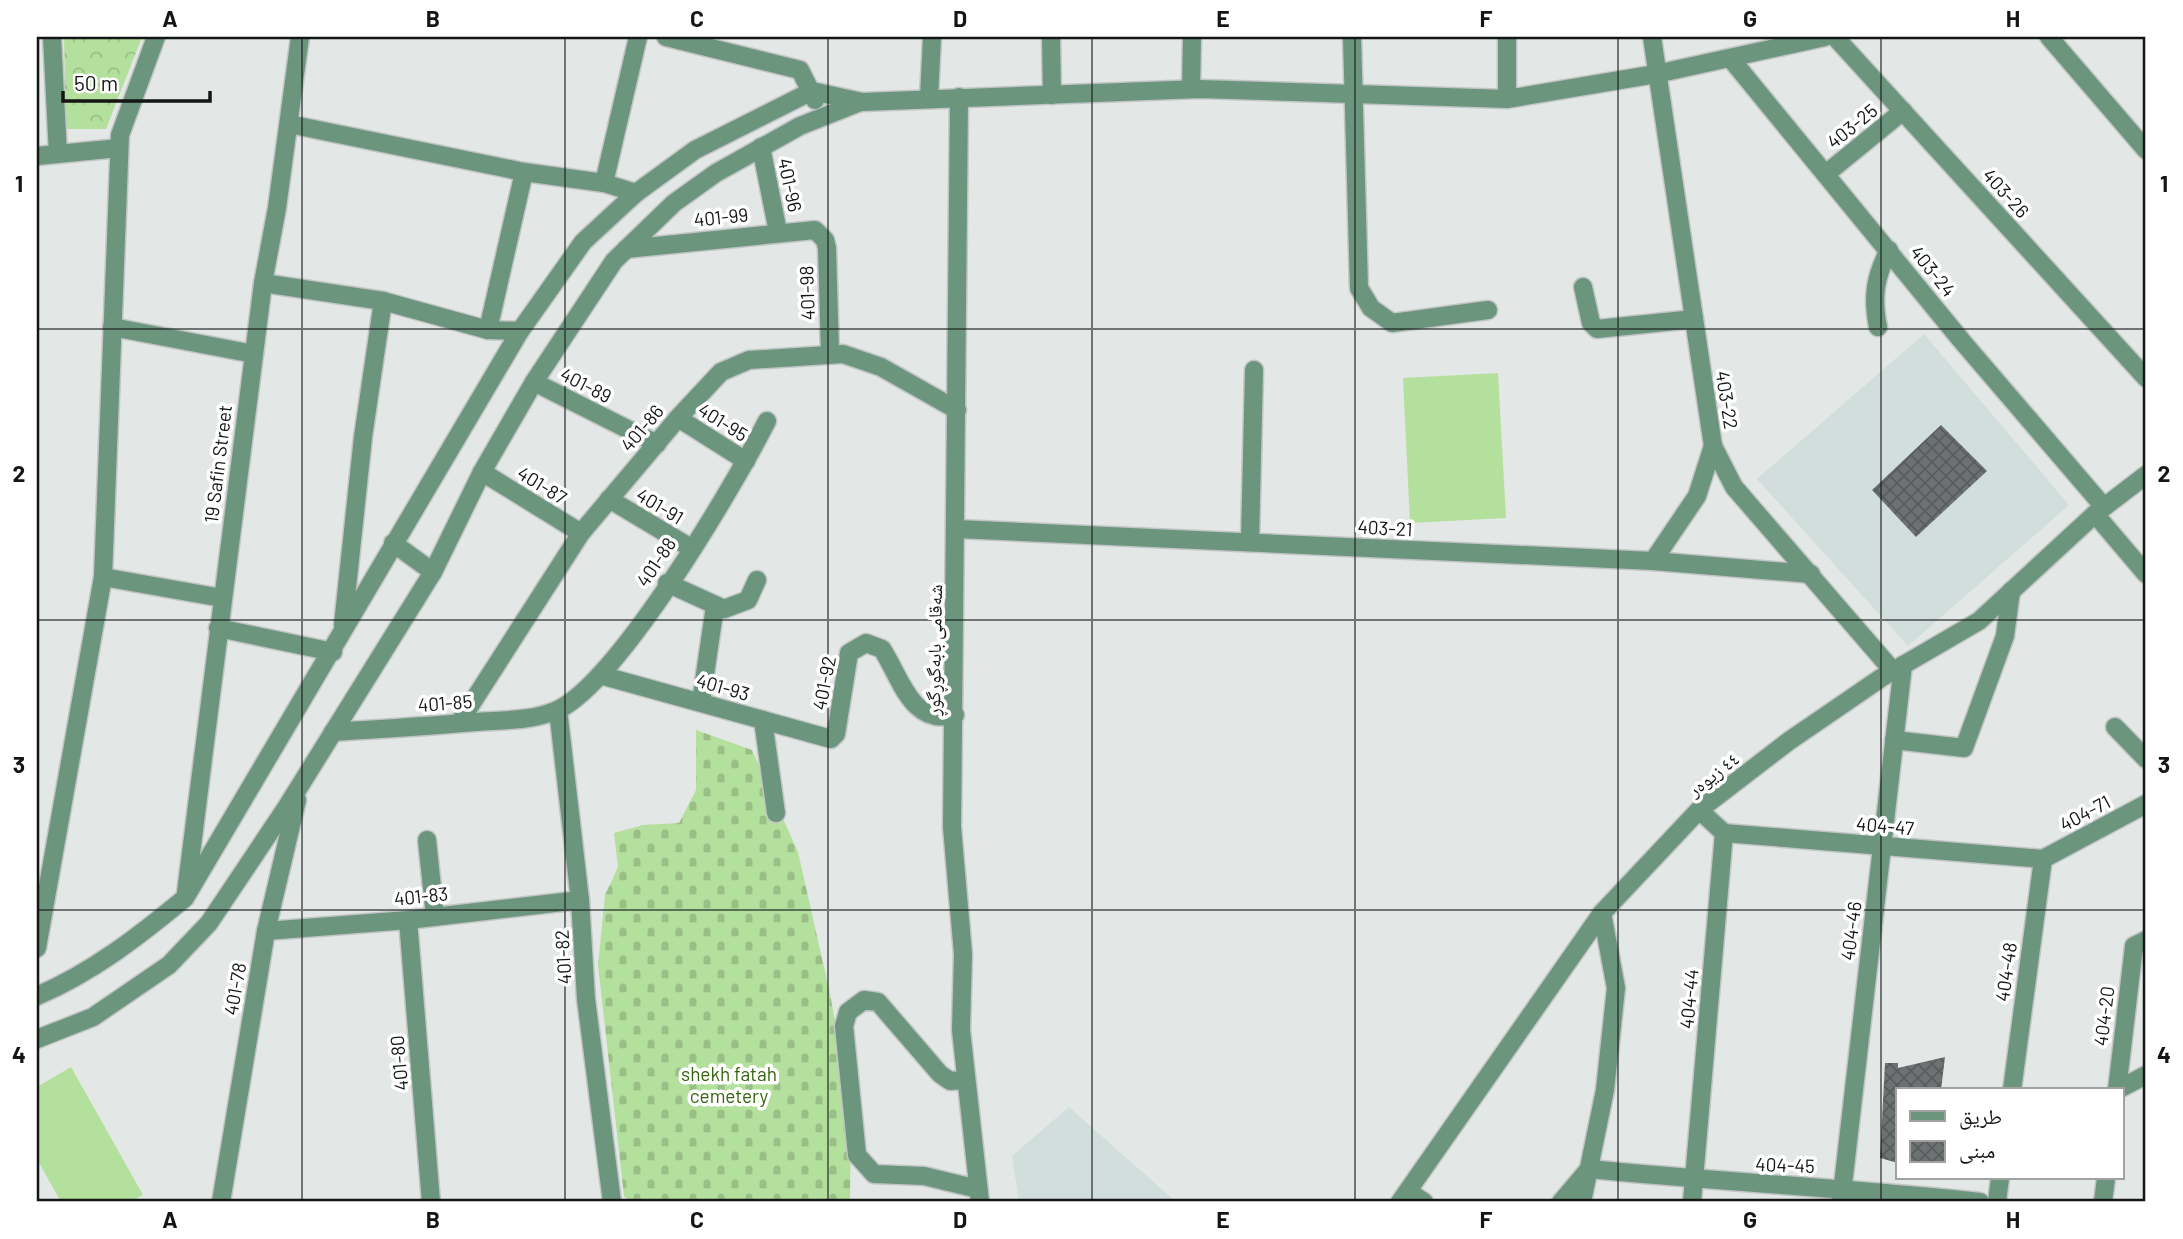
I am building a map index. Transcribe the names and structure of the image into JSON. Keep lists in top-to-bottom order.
{
  "streets": {
    "street": [
      "403-25",
      "401-96",
      "403-26",
      "401-99",
      "403-24",
      "401-98",
      "401-89",
      "403-22",
      "401-95",
      "401-86",
      "19 Safin Street",
      "401-87",
      "401-91",
      "403-21",
      "401-88",
      "شەقامی بابەگوڕگوڕ",
      "401-92",
      "401-93",
      "401-85",
      "٤٤ زیوەر",
      "404-71",
      "404-47",
      "401-83",
      "404-46",
      "401-82",
      "404-48",
      "401-78",
      "404-44",
      "404-20",
      "401-80",
      "404-45"
    ]
  },
  "crossings": [
    ["403-25", "403-26"],
    ["403-25", "403-24"],
    ["401-96", "401-99"],
    ["401-99", "401-98"],
    ["403-24", "٤٤ زیوەر"],
    ["401-98", "401-86"],
    ["401-89", "401-86"],
    ["403-22", "403-21"],
    ["403-22", "٤٤ زیوەر"],
    ["403-22", "404-46"],
    ["401-95", "401-86"],
    ["401-95", "401-88"],
    ["401-86", "401-87"],
    ["401-86", "401-91"],
    ["401-86", "شەقامی بابەگوڕگوڕ"],
    ["401-86", "401-85"],
    ["401-91", "401-88"],
    ["403-21", "شەقامی بابەگوڕگوڕ"],
    ["401-88", "401-93"],
    ["401-88", "401-85"],
    ["401-88", "401-82"],
    ["شەقامی بابەگوڕگوڕ", "401-92"],
    ["401-92", "401-93"],
    ["401-85", "401-82"],
    ["٤٤ زیوەر", "404-46"],
    ["404-71", "404-47"],
    ["404-71", "404-48"],
    ["404-47", "404-46"],
    ["404-47", "404-48"],
    ["404-47", "404-44"],
    ["401-83", "401-82"],
    ["401-83", "401-78"],
    ["401-83", "401-80"],
    ["404-46", "404-45"],
    ["404-44", "404-45"]
  ],
  "parks": ["shekh fatah cemetery"],
  "legend": ["طريق", "مبنى"],
  "scale_bar": "50 m",
  "grid": {
    "columns": [
      "A",
      "B",
      "C",
      "D",
      "E",
      "F",
      "G",
      "H"
    ],
    "rows": [
      "1",
      "2",
      "3",
      "4"
    ]
  }
}
